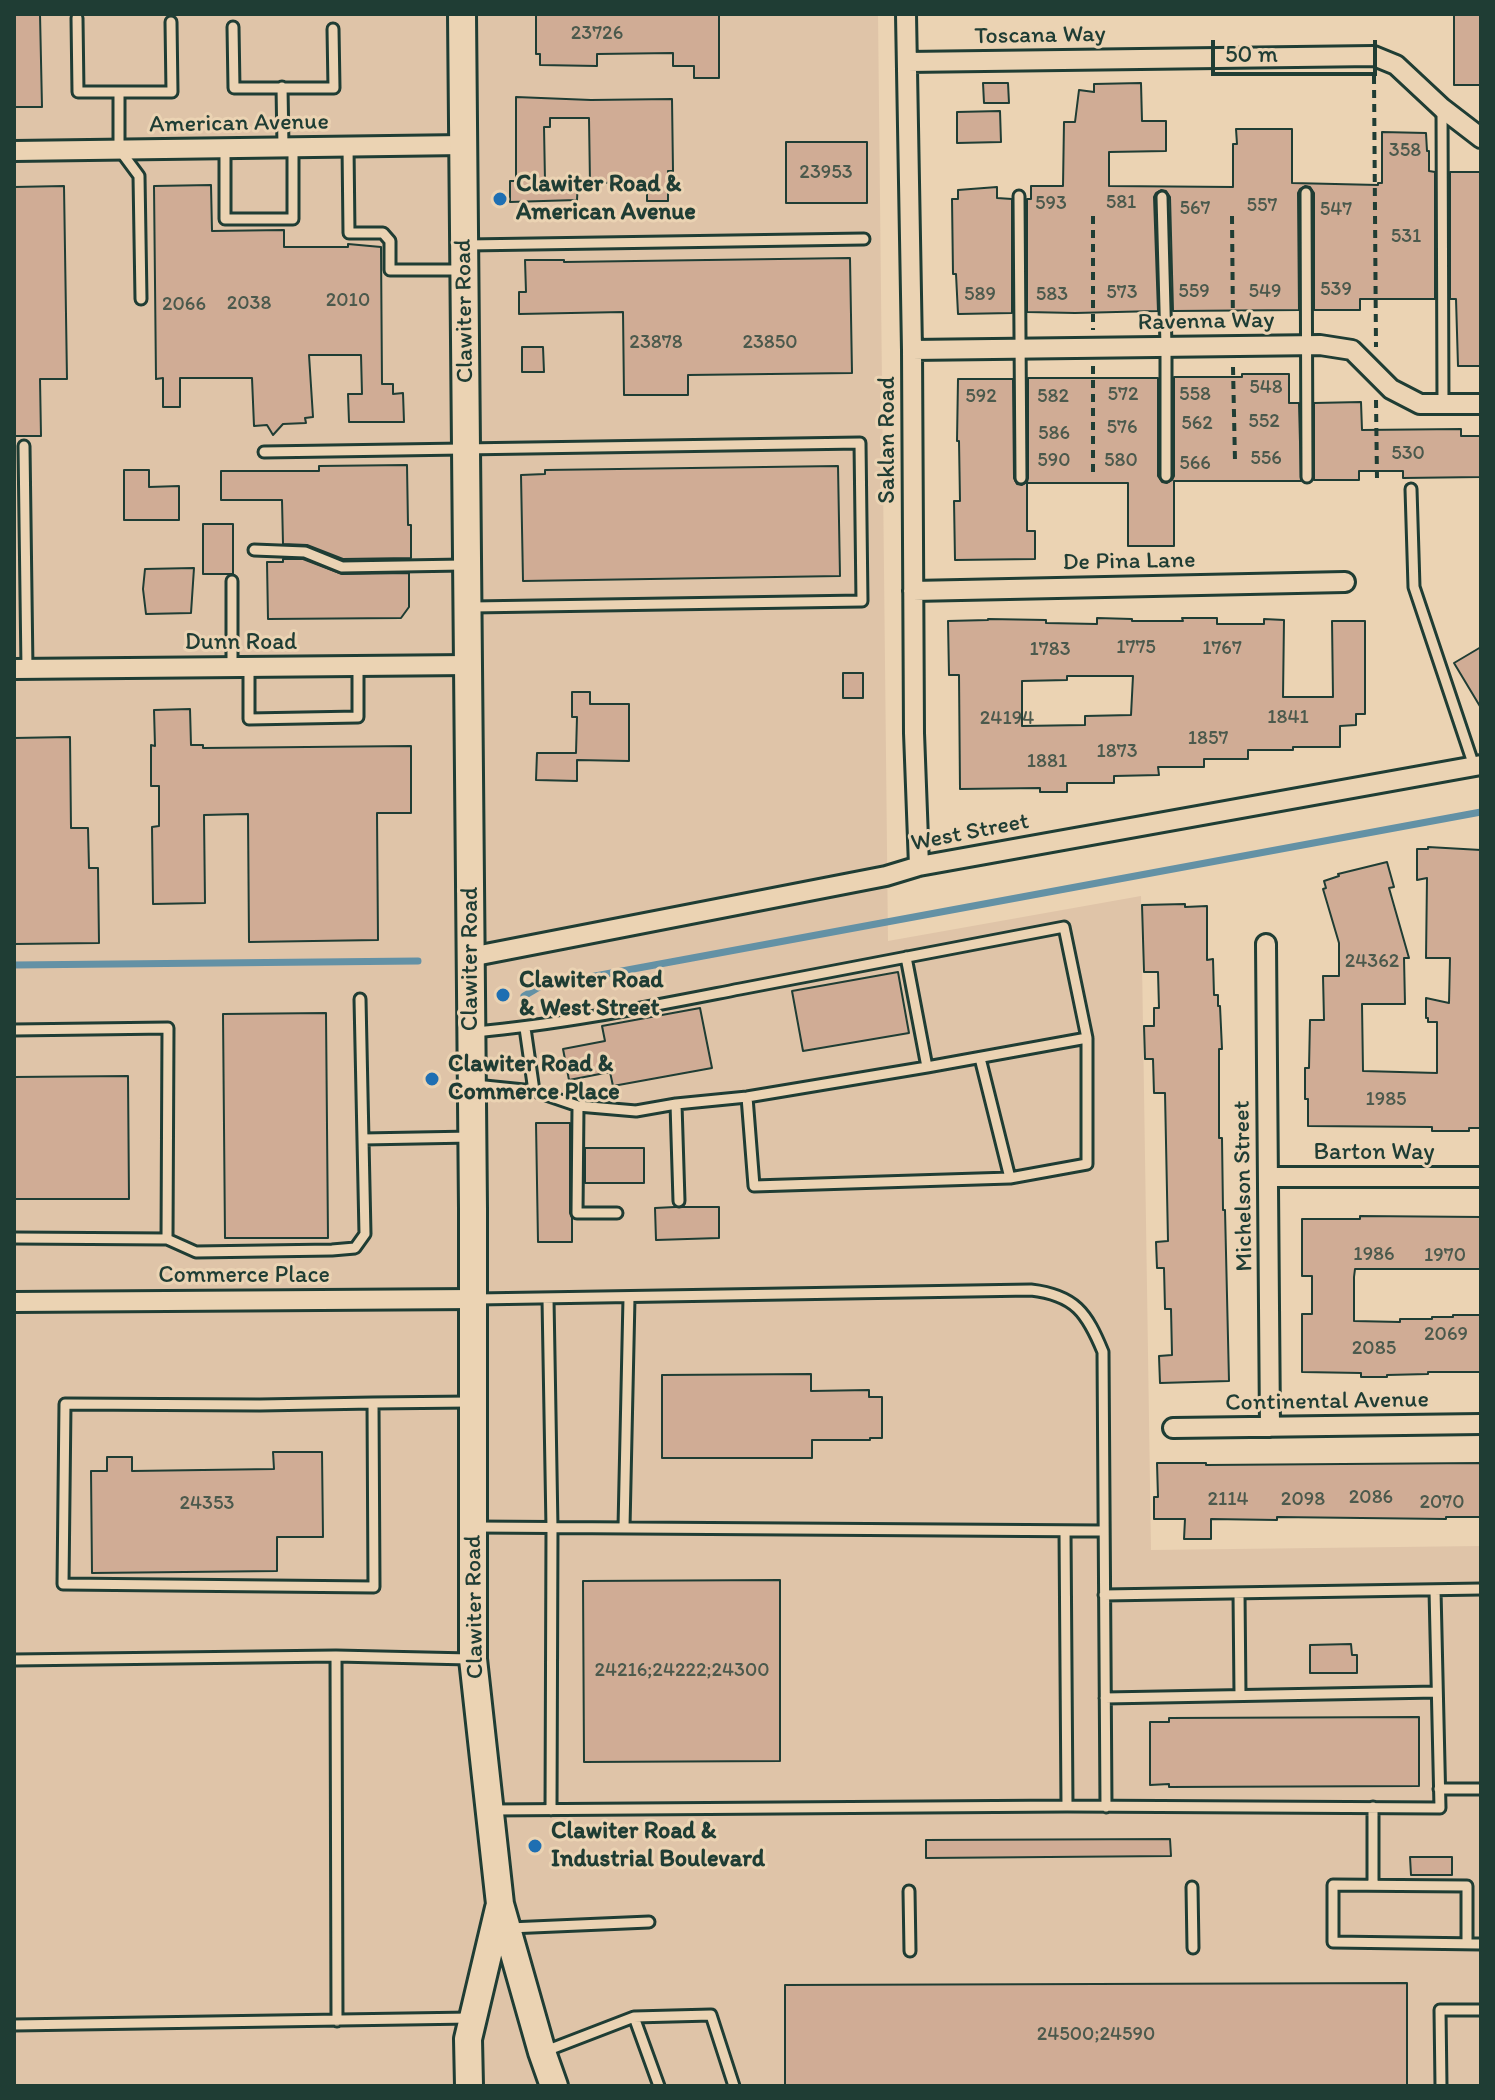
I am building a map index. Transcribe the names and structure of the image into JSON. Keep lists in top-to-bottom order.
{
  "streets": {
    "main road": ["Clawiter Road"],
    "street": [
      "Toscana Way",
      "American Avenue",
      "Ravenna Way",
      "Saklan Road",
      "De Pina Lane",
      "Dunn Road",
      "West Street",
      "Barton Way",
      "Michelson Street",
      "Commerce Place",
      "Continental Avenue"
    ]
  },
  "crossings": [
    ["Toscana Way", "Saklan Road"],
    ["American Avenue", "Clawiter Road"],
    ["Clawiter Road", "Dunn Road"],
    ["Clawiter Road", "West Street"],
    ["Clawiter Road", "Commerce Place"],
    ["Ravenna Way", "Saklan Road"],
    ["Saklan Road", "De Pina Lane"],
    ["Saklan Road", "West Street"],
    ["Barton Way", "Michelson Street"],
    ["Michelson Street", "Continental Avenue"]
  ],
  "places": [
    "Clawiter Road & American Avenue",
    "Clawiter Road & West Street",
    "Clawiter Road & Commerce Place",
    "Clawiter Road & Industrial Boulevard"
  ],
  "house_numbers": [
    "23726",
    "358",
    "23953",
    "581",
    "593",
    "557",
    "567",
    "547",
    "531",
    "539",
    "559",
    "549",
    "573",
    "589",
    "583",
    "2010",
    "2038",
    "2066",
    "23878",
    "23850",
    "548",
    "572",
    "558",
    "592",
    "582",
    "552",
    "562",
    "576",
    "586",
    "530",
    "556",
    "590",
    "580",
    "566",
    "1775",
    "1767",
    "1783",
    "1841",
    "24194",
    "1857",
    "1873",
    "1881",
    "24362",
    "1985",
    "1986",
    "1970",
    "2069",
    "2085",
    "2086",
    "2114",
    "2098",
    "2070",
    "24353",
    "24216;24222;24300",
    "24500;24590"
  ],
  "scale_bar": "50 m"
}
